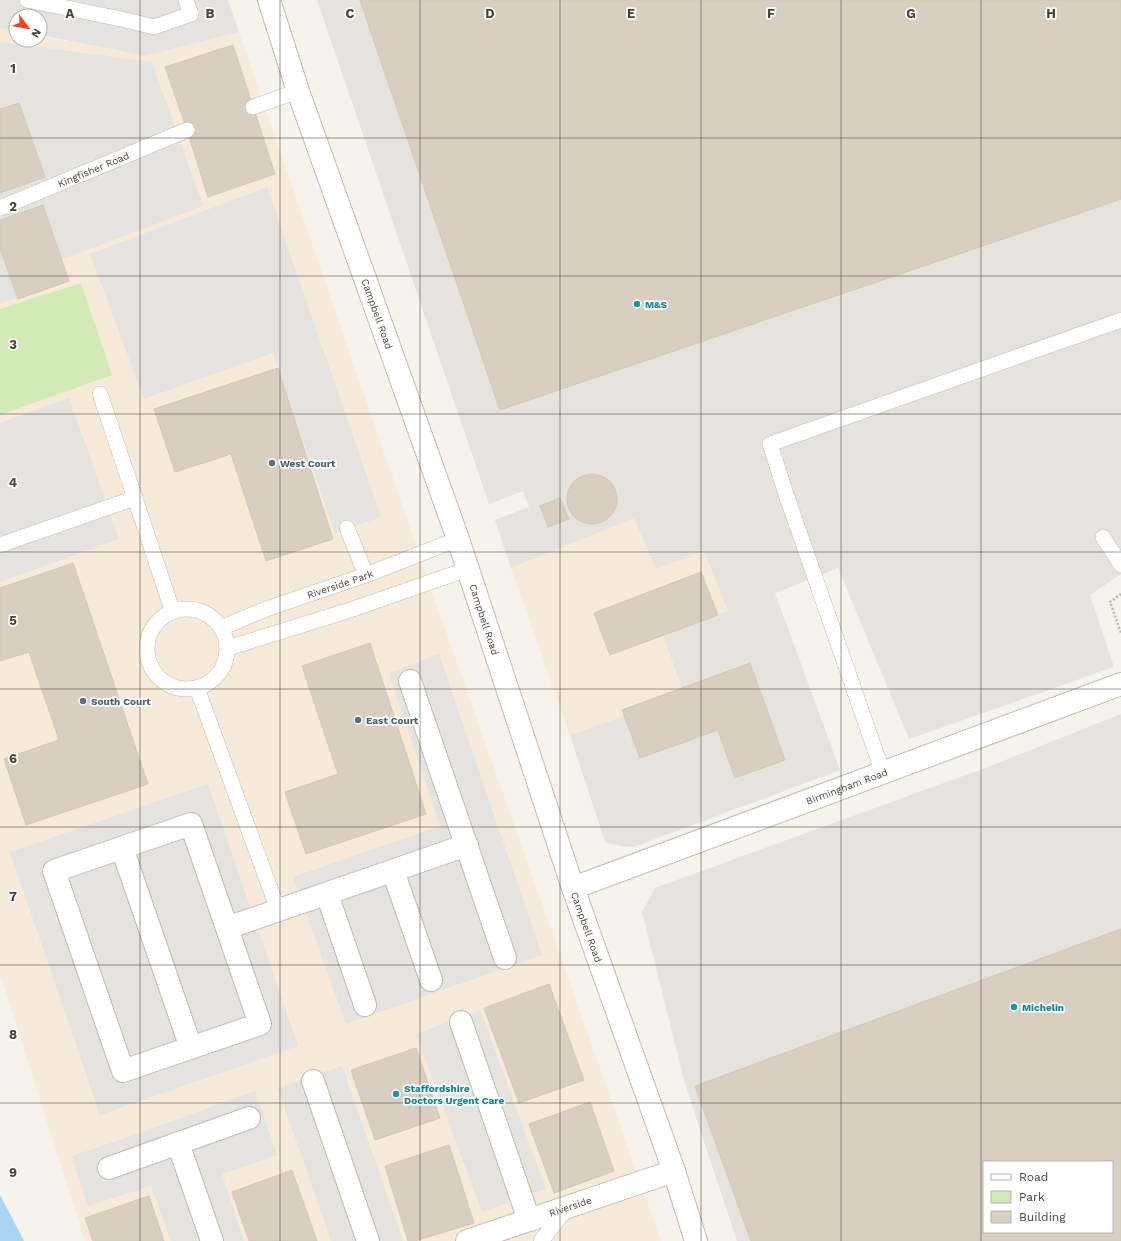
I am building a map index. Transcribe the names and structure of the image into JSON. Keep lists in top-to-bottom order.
{
  "streets": {
    "street": ["Campbell Road", "Birmingham Road", "Riverside"],
    "lane": ["Kingfisher Road", "Riverside Park"]
  },
  "crossings": [
    ["Campbell Road", "Riverside Park"],
    ["Campbell Road", "Birmingham Road"],
    ["Campbell Road", "Riverside"]
  ],
  "places": [
    "M&S",
    "West Court",
    "South Court",
    "East Court",
    "Michelin",
    "Staffordshire Doctors Urgent Care"
  ],
  "legend": ["Road", "Park", "Building"],
  "north": "bottom right",
  "grid": {
    "columns": [
      "A",
      "B",
      "C",
      "D",
      "E",
      "F",
      "G",
      "H"
    ],
    "rows": [
      "1",
      "2",
      "3",
      "4",
      "5",
      "6",
      "7",
      "8",
      "9"
    ]
  }
}
